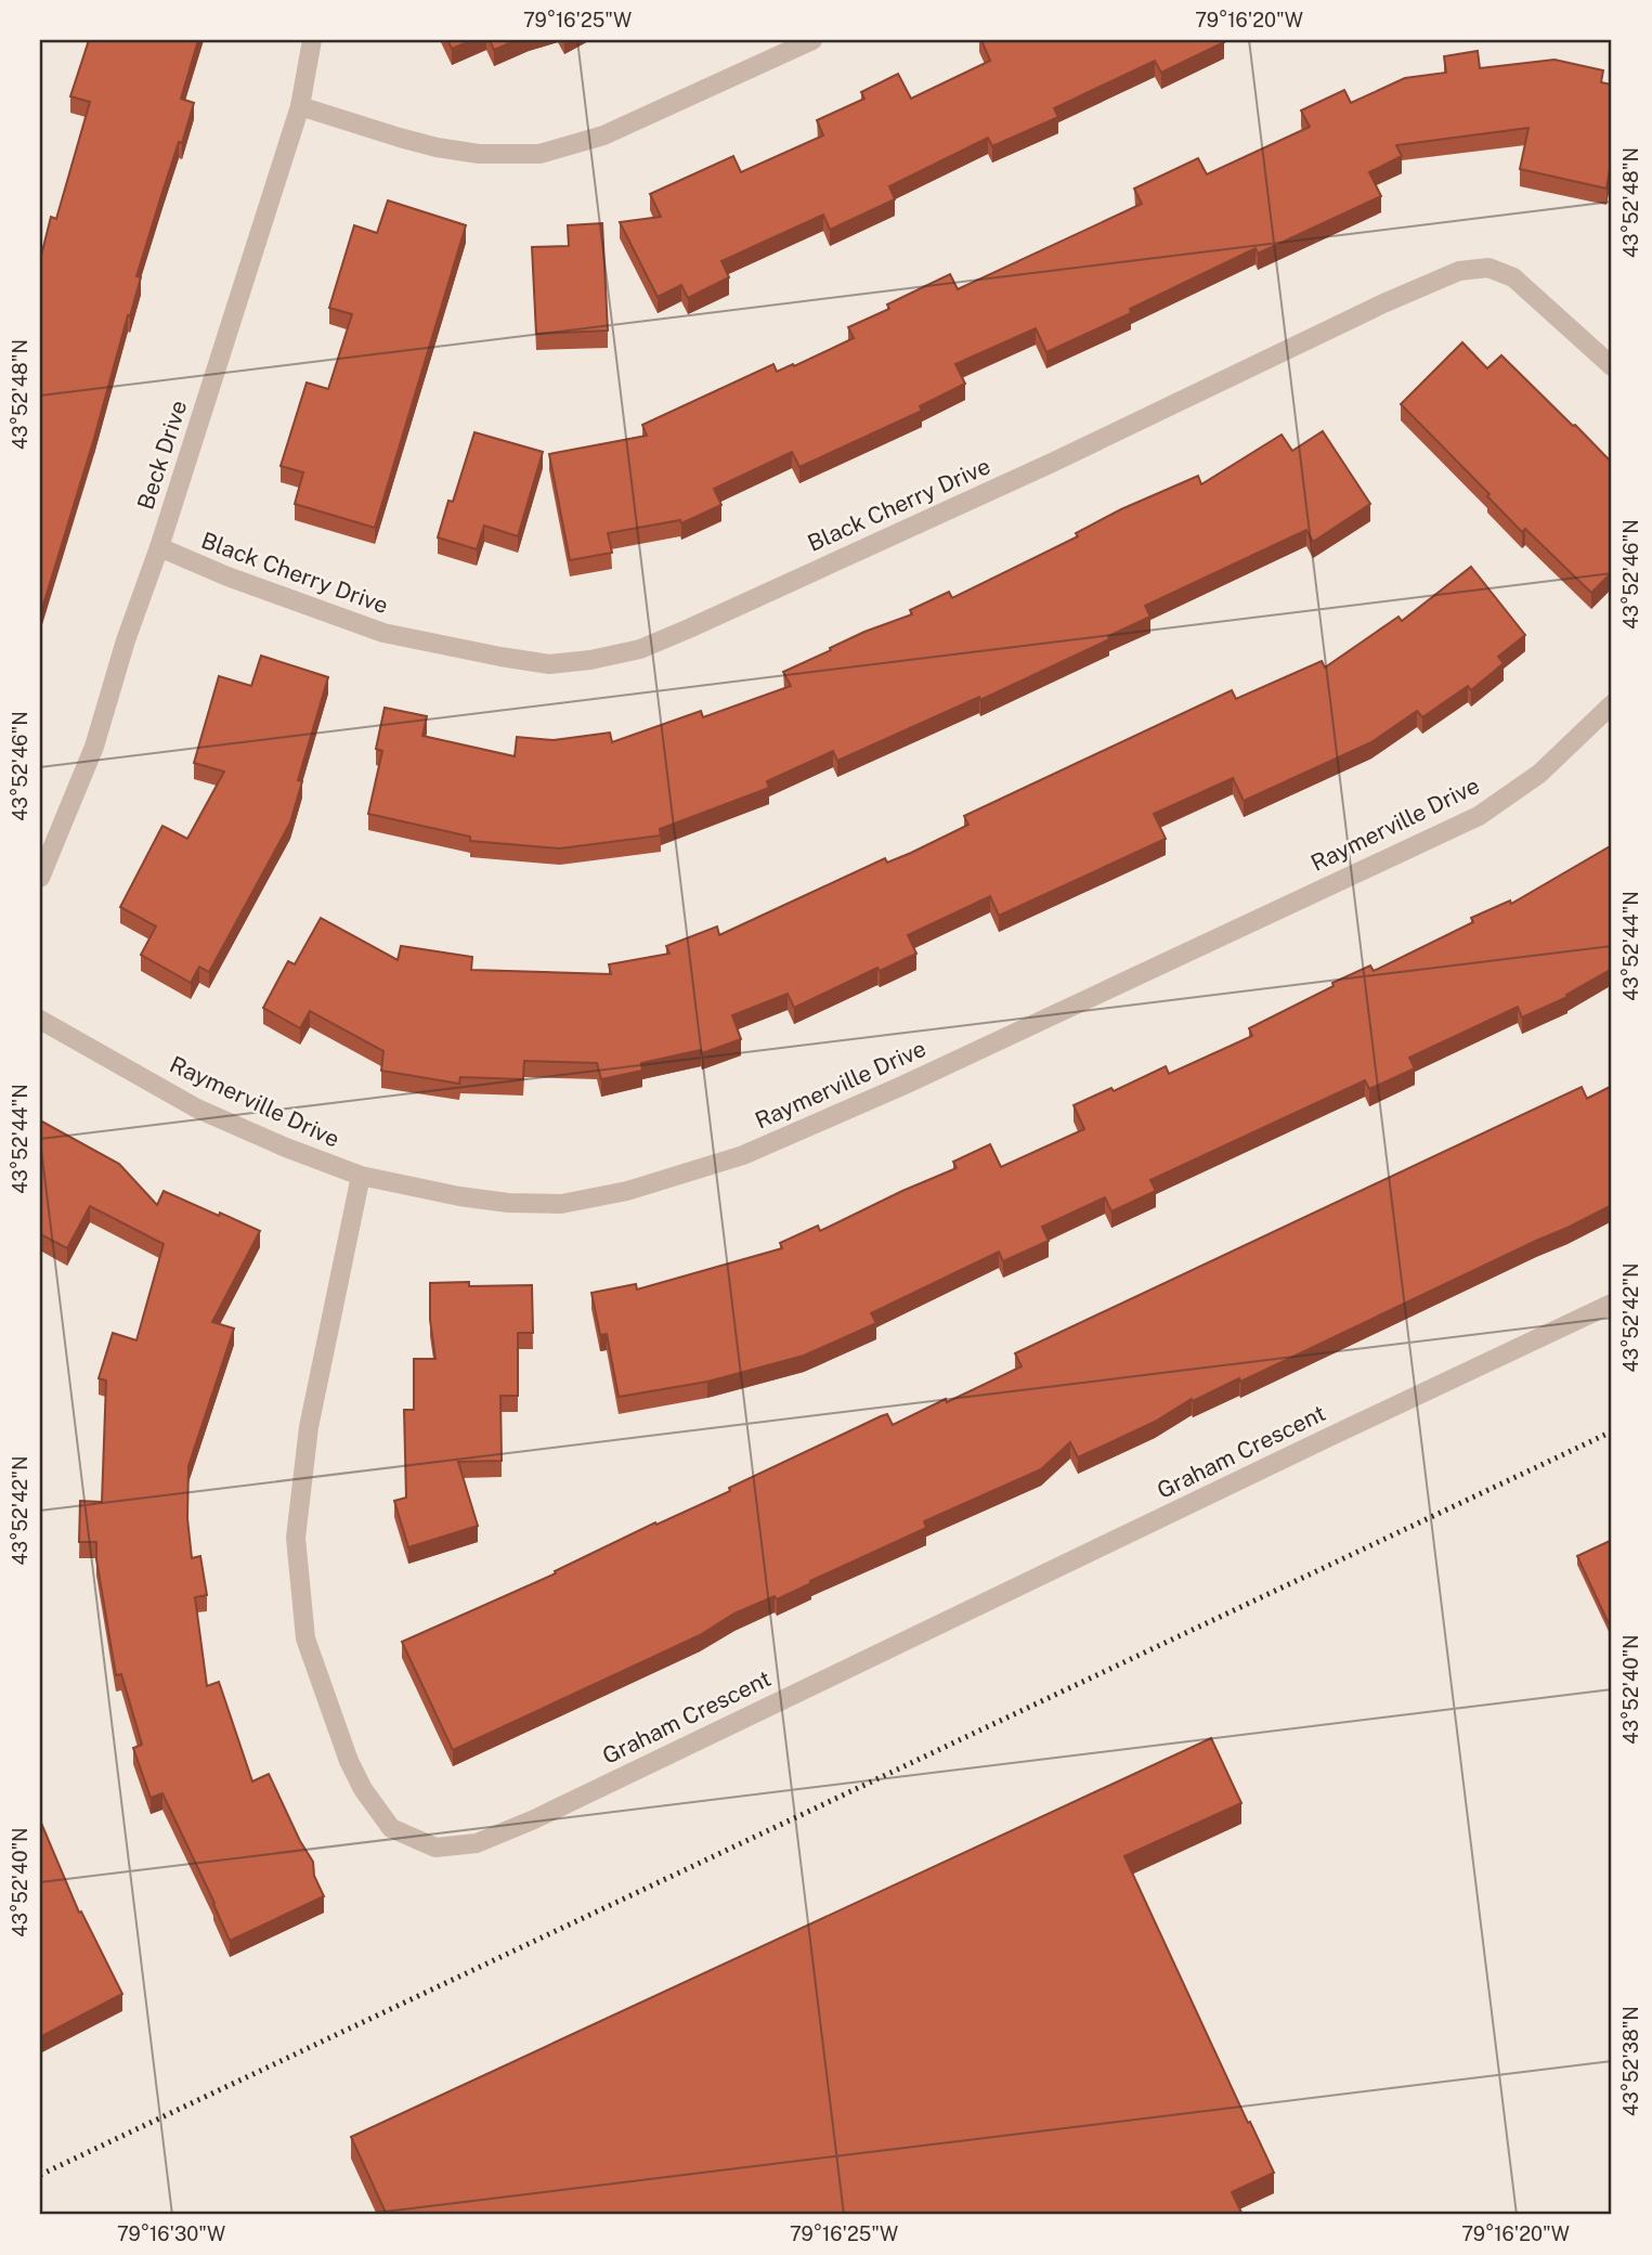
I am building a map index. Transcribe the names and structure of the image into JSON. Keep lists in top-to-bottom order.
{
  "streets": {
    "street": [
      "Beck Drive",
      "Black Cherry Drive",
      "Raymerville Drive",
      "Graham Crescent"
    ]
  },
  "crossings": [
    ["Beck Drive", "Black Cherry Drive"],
    ["Raymerville Drive", "Graham Crescent"]
  ],
  "coordinates": [
    "79°16'25\"W",
    "79°16'20\"W",
    "43°52'48\"N",
    "43°52'46\"N",
    "43°52'44\"N",
    "43°52'42\"N",
    "43°52'40\"N",
    "43°52'38\"N",
    "79°16'30\"W"
  ]
}
